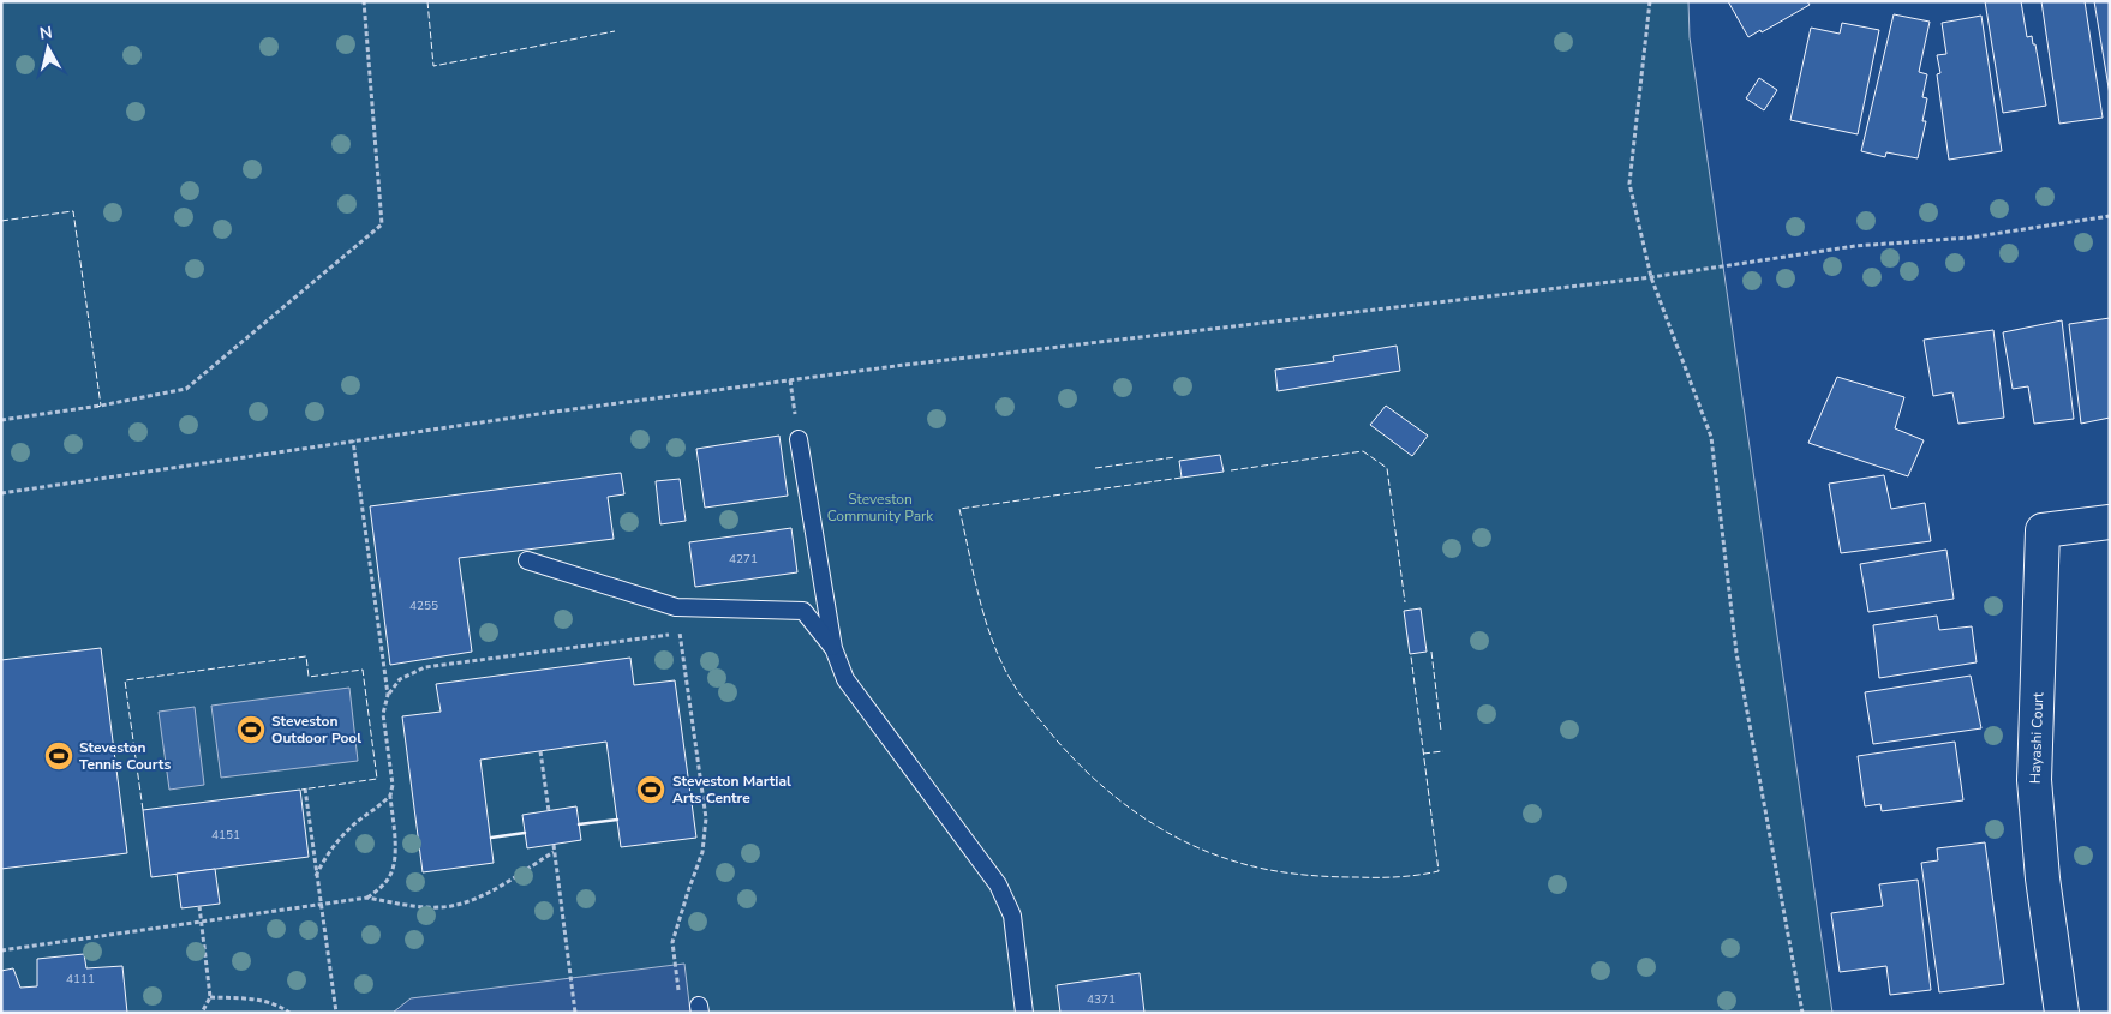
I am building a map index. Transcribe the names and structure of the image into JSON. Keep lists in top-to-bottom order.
{
  "streets": {
    "street": ["Hayashi Court"]
  },
  "parks": ["Steveston Community Park"],
  "places": {
    "sports": ["Steveston Outdoor Pool", "Steveston Tennis Courts", "Steveston Martial Arts Centre"]
  },
  "house_numbers": [
    "4271",
    "4255",
    "4151",
    "4111",
    "4371"
  ],
  "north": "top"
}
